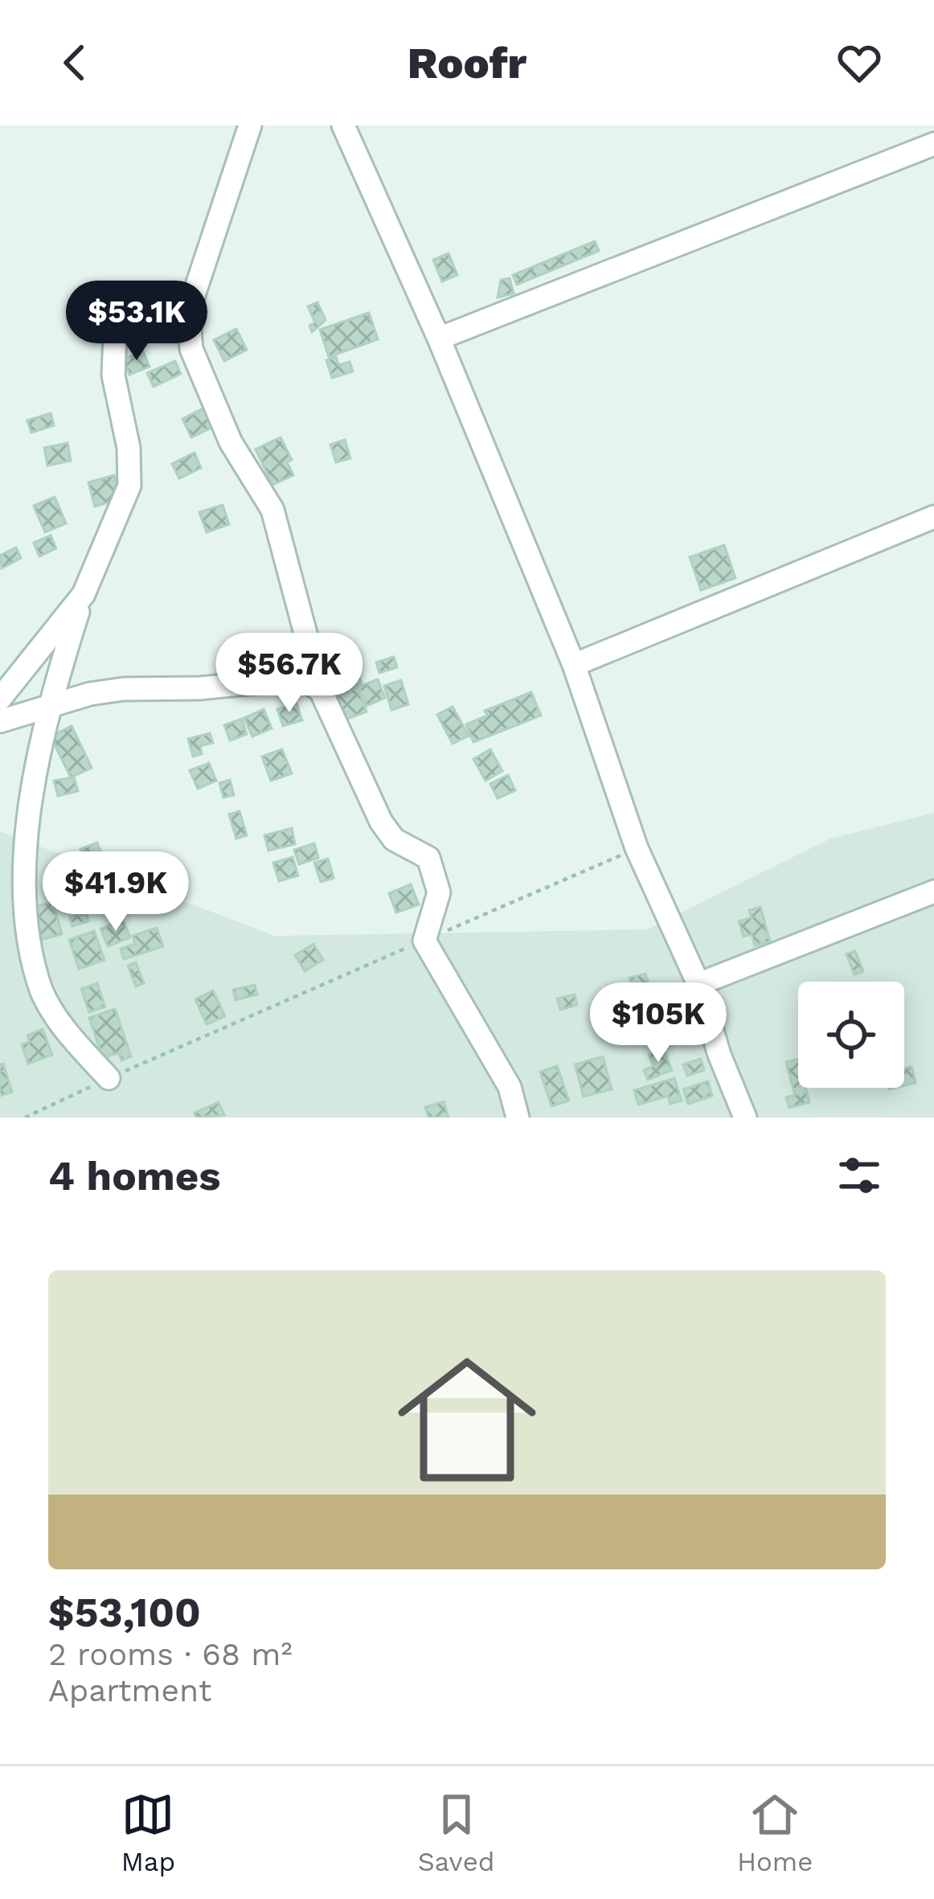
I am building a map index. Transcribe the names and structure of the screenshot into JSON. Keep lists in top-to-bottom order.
{
  "page": {
    "header": "Roofr",
    "price": [
      "$53.1K",
      "$56.7K",
      "$41.9K",
      "$105K"
    ],
    "heading": "4 homes",
    "list": [
      {
        "name": "$53,100",
        "note": "2 rooms · 68 m² · Apartment"
      }
    ],
    "tabs": ["Map", "Saved", "Home"]
  }
}
